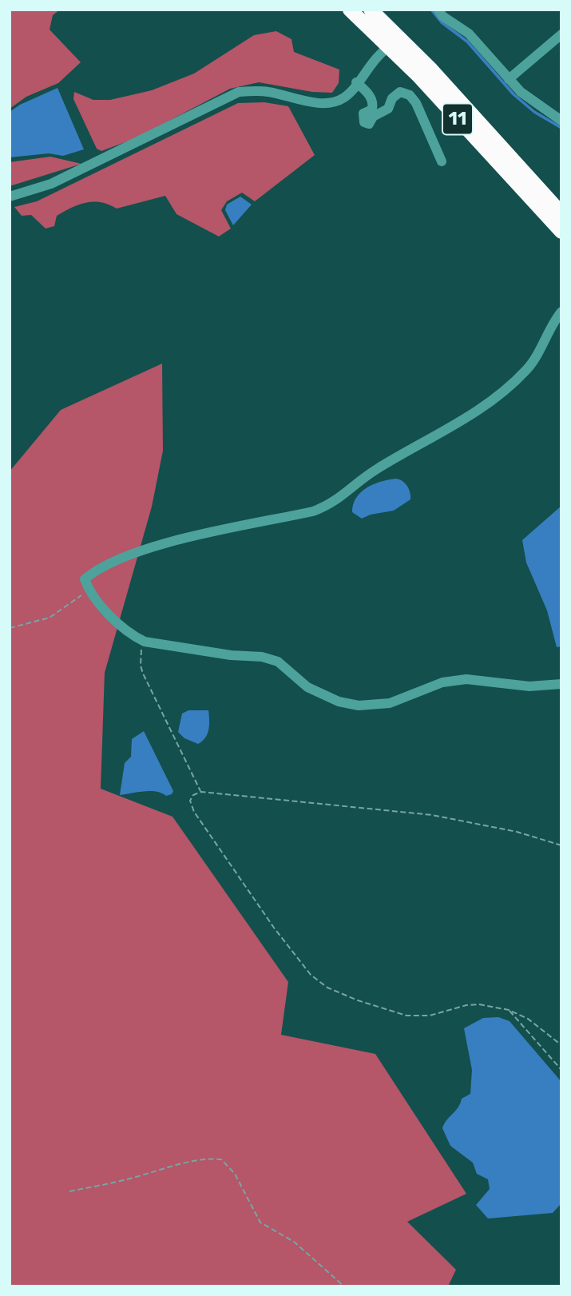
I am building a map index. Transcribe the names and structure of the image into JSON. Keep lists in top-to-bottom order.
{
  "streets": {
    "highway": ["11"]
  }
}
